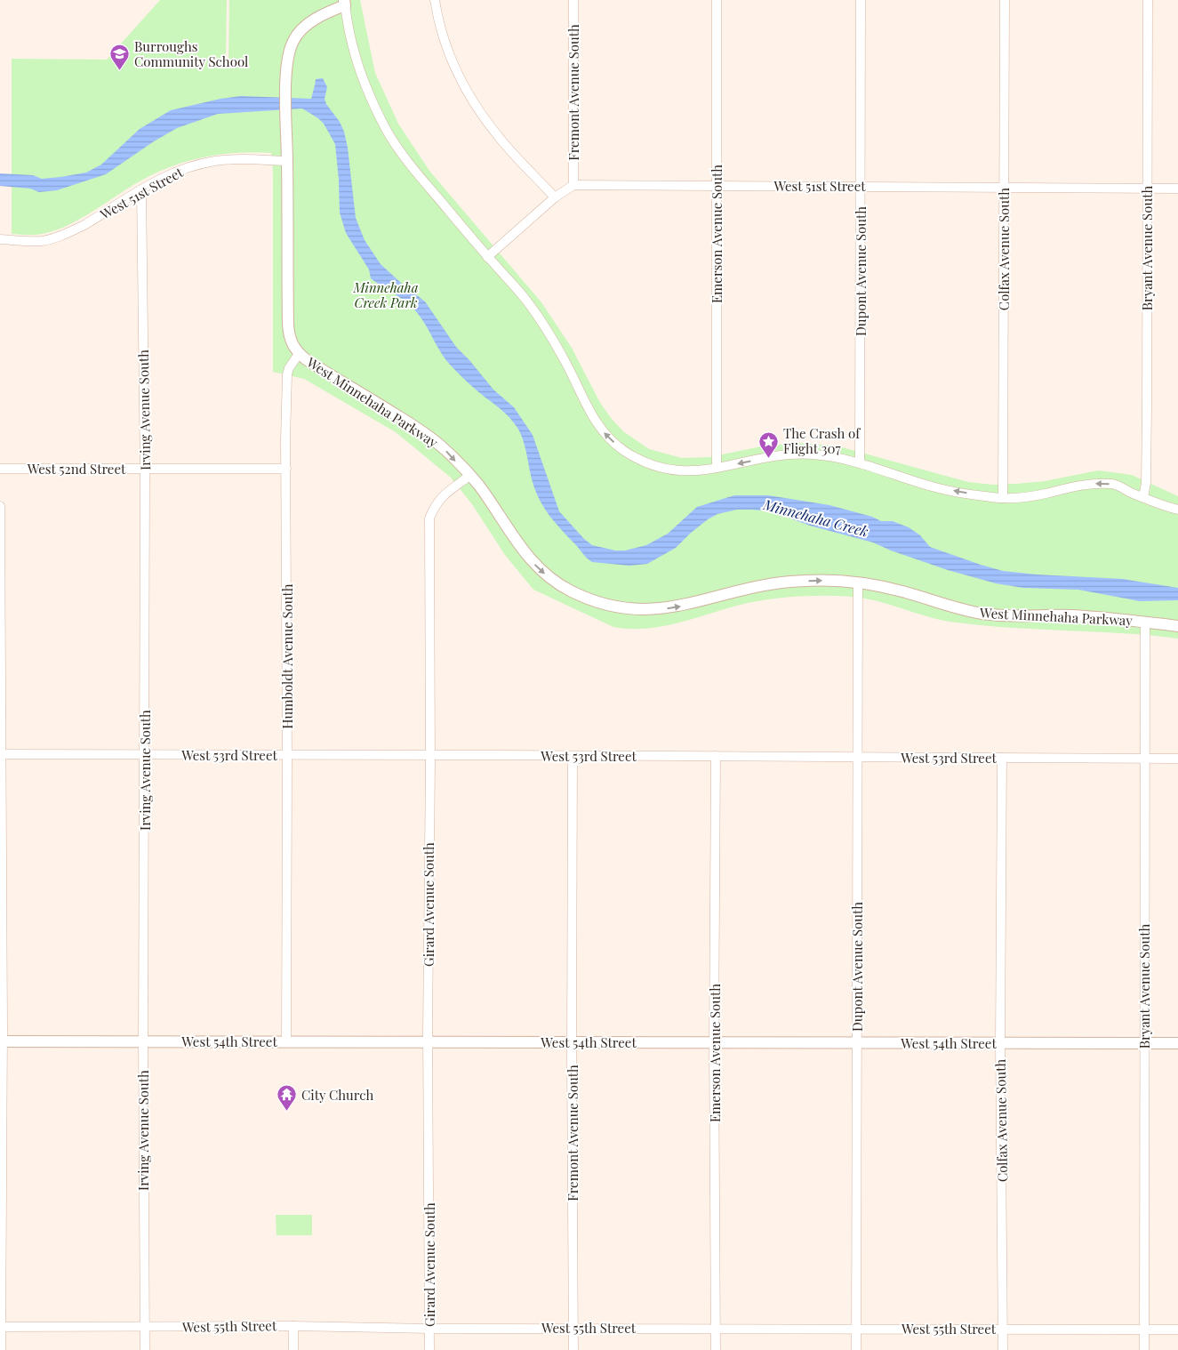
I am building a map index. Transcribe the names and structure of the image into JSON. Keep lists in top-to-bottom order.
{
  "streets": {
    "street": [
      "Fremont Avenue South",
      "West 51st Street",
      "Emerson Avenue South",
      "Bryant Avenue South",
      "Colfax Avenue South",
      "Dupont Avenue South",
      "West Minnehaha Parkway",
      "Irving Avenue South",
      "West 52nd Street",
      "Humboldt Avenue South",
      "West 53rd Street",
      "Girard Avenue South",
      "West 54th Street",
      "West 55th Street"
    ]
  },
  "crossings": [
    ["Fremont Avenue South", "West 51st Street"],
    ["Fremont Avenue South", "West 53rd Street"],
    ["Fremont Avenue South", "West 54th Street"],
    ["Fremont Avenue South", "West 55th Street"],
    ["West 51st Street", "Emerson Avenue South"],
    ["West 51st Street", "Bryant Avenue South"],
    ["West 51st Street", "Colfax Avenue South"],
    ["West 51st Street", "Dupont Avenue South"],
    ["West 51st Street", "West Minnehaha Parkway"],
    ["West 51st Street", "Irving Avenue South"],
    ["Emerson Avenue South", "West Minnehaha Parkway"],
    ["Emerson Avenue South", "West 53rd Street"],
    ["Emerson Avenue South", "West 54th Street"],
    ["Emerson Avenue South", "West 55th Street"],
    ["Bryant Avenue South", "West Minnehaha Parkway"],
    ["Bryant Avenue South", "West 53rd Street"],
    ["Bryant Avenue South", "West 54th Street"],
    ["Bryant Avenue South", "West 55th Street"],
    ["Colfax Avenue South", "West Minnehaha Parkway"],
    ["Colfax Avenue South", "West 53rd Street"],
    ["Colfax Avenue South", "West 54th Street"],
    ["Colfax Avenue South", "West 55th Street"],
    ["Dupont Avenue South", "West Minnehaha Parkway"],
    ["Dupont Avenue South", "West 53rd Street"],
    ["Dupont Avenue South", "West 54th Street"],
    ["Dupont Avenue South", "West 55th Street"],
    ["West Minnehaha Parkway", "Humboldt Avenue South"],
    ["West Minnehaha Parkway", "Girard Avenue South"],
    ["Irving Avenue South", "West 52nd Street"],
    ["Irving Avenue South", "West 53rd Street"],
    ["Irving Avenue South", "West 54th Street"],
    ["Irving Avenue South", "West 55th Street"],
    ["West 52nd Street", "Humboldt Avenue South"],
    ["Humboldt Avenue South", "West 53rd Street"],
    ["Humboldt Avenue South", "West 54th Street"],
    ["West 53rd Street", "Girard Avenue South"],
    ["Girard Avenue South", "West 54th Street"],
    ["Girard Avenue South", "West 55th Street"]
  ],
  "water": ["Minnehaha Creek"],
  "parks": ["Minnehaha Creek Park"],
  "places": {
    "school or university": ["Burroughs Community School"],
    "place": ["The Crash of Flight 307"],
    "temple": ["City Church"]
  }
}
